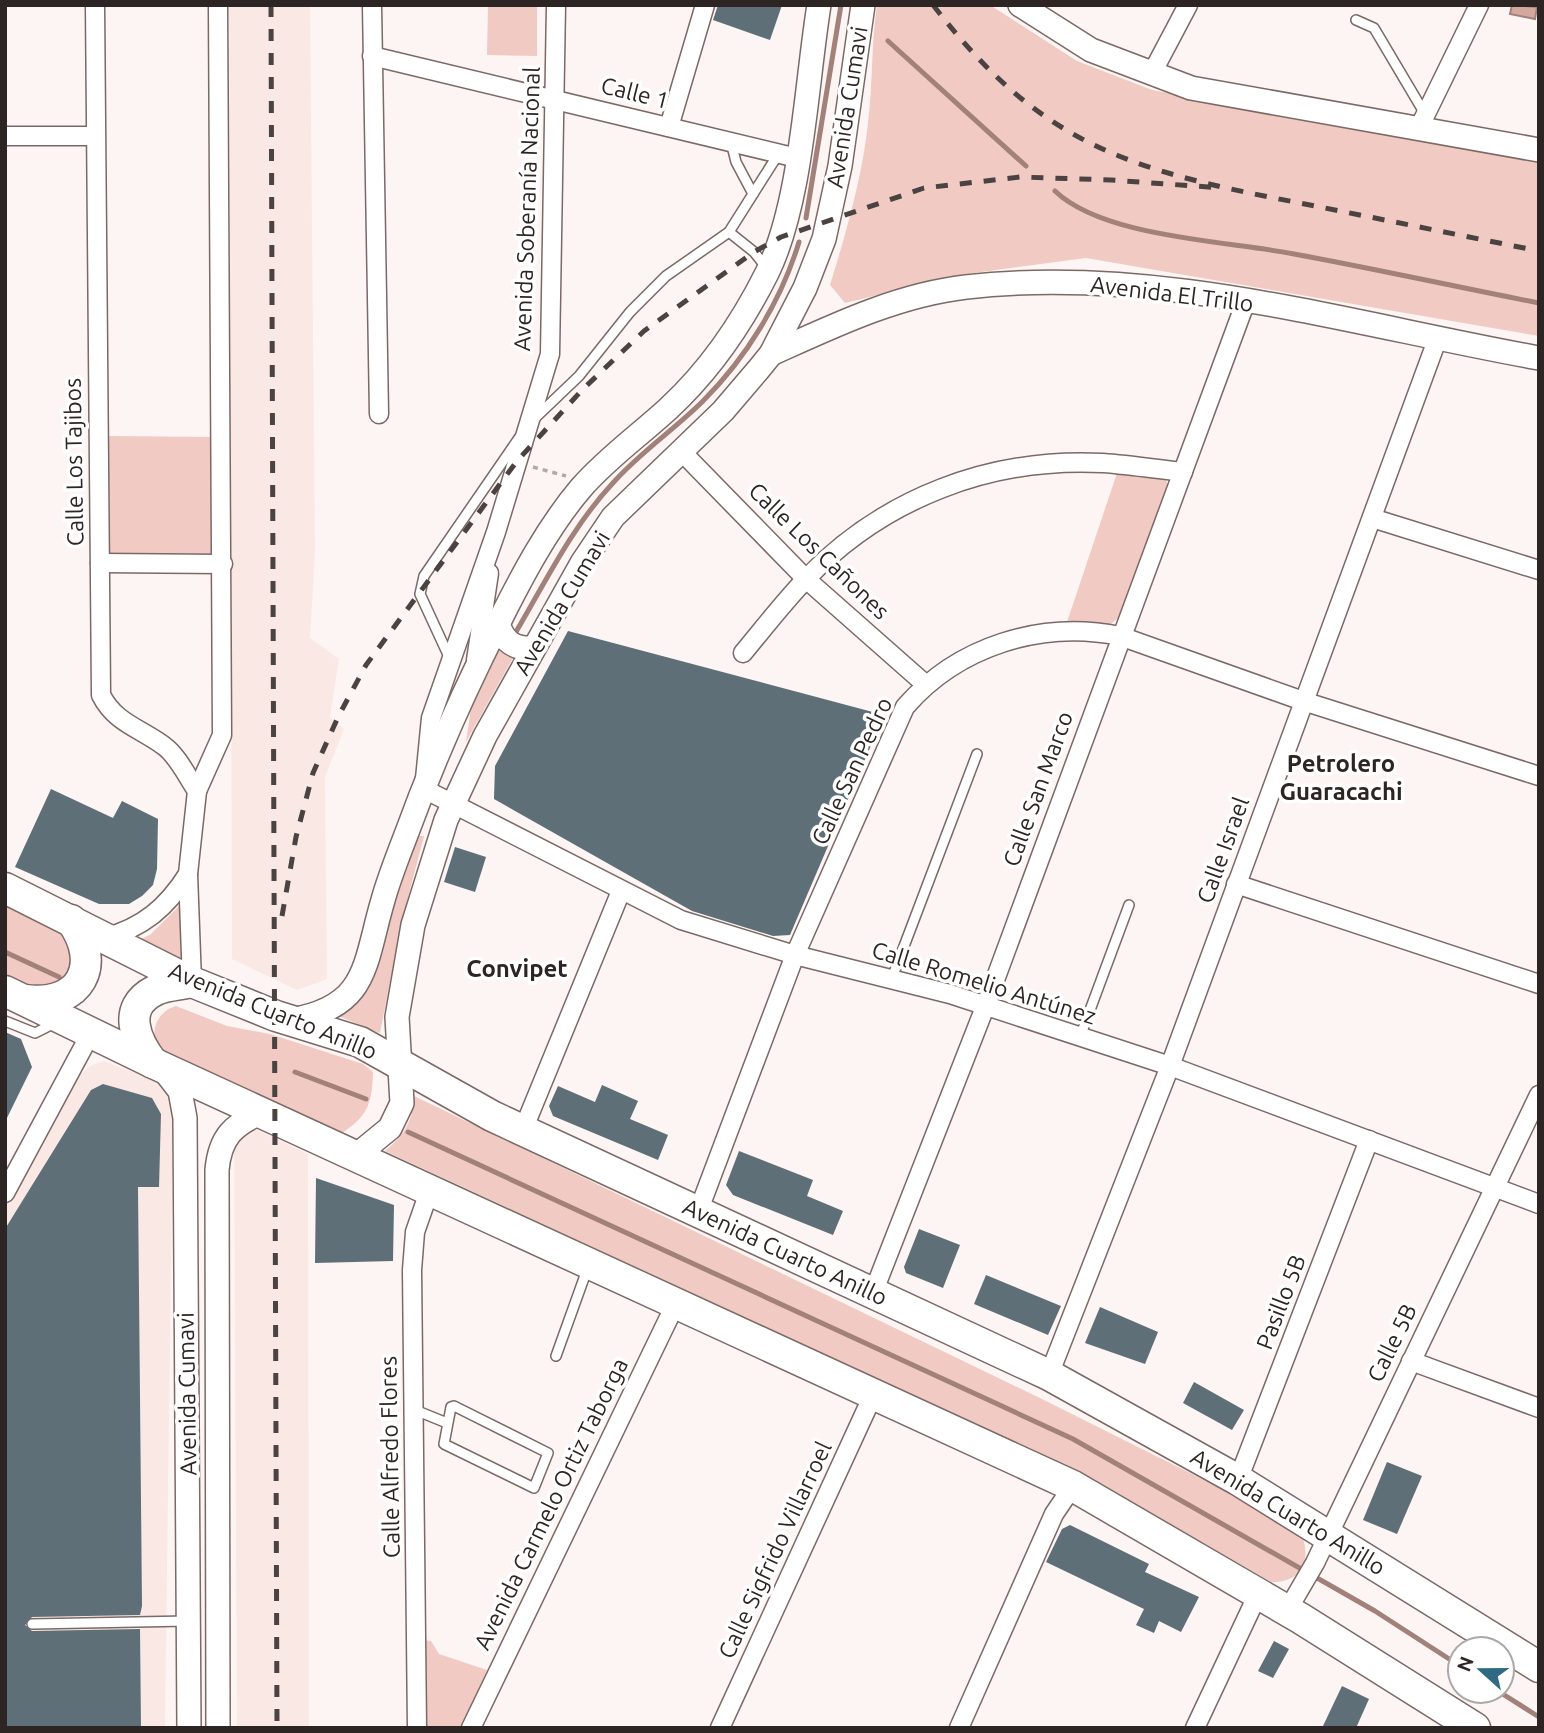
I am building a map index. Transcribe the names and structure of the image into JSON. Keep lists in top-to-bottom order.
{
  "streets": {
    "highway": ["Avenida Cuarto Anillo"],
    "main road": ["Avenida Cumavi", "Avenida El Trillo"],
    "street": [
      "Calle 1",
      "Avenida Soberanía Nacional",
      "Calle Los Tajibos",
      "Calle Los Cañones",
      "Calle San Pedro",
      "Calle San Marco",
      "Calle Israel",
      "Calle Romelio Antúnez",
      "Pasillo 5B",
      "Calle 5B",
      "Calle Alfredo Flores",
      "Avenida Carmelo Ortiz Taborga",
      "Calle Sigfrido Villarroel"
    ]
  },
  "crossings": [
    ["Calle 1", "Avenida Cumavi"],
    ["Calle 1", "Avenida Soberanía Nacional"],
    ["Avenida Cumavi", "Avenida Soberanía Nacional"],
    ["Avenida Cumavi", "Avenida El Trillo"],
    ["Avenida Cumavi", "Calle Los Cañones"],
    ["Avenida Cumavi", "Calle Romelio Antúnez"],
    ["Avenida Cumavi", "Avenida Cuarto Anillo"],
    ["Avenida Soberanía Nacional", "Calle Romelio Antúnez"],
    ["Avenida El Trillo", "Calle San Marco"],
    ["Avenida El Trillo", "Calle Israel"],
    ["Calle Los Cañones", "Calle San Pedro"],
    ["Calle San Pedro", "Calle San Marco"],
    ["Calle San Pedro", "Calle Israel"],
    ["Calle San Pedro", "Calle Romelio Antúnez"],
    ["Calle San Pedro", "Avenida Cuarto Anillo"],
    ["Calle San Marco", "Calle Romelio Antúnez"],
    ["Calle San Marco", "Avenida Cuarto Anillo"],
    ["Calle Israel", "Calle Romelio Antúnez"],
    ["Calle Israel", "Avenida Cuarto Anillo"],
    ["Calle Romelio Antúnez", "Pasillo 5B"],
    ["Calle Romelio Antúnez", "Calle 5B"],
    ["Avenida Cuarto Anillo", "Pasillo 5B"],
    ["Avenida Cuarto Anillo", "Calle 5B"]
  ],
  "districts": ["Petrolero Guaracachi", "Convipet"],
  "north": "left"
}
